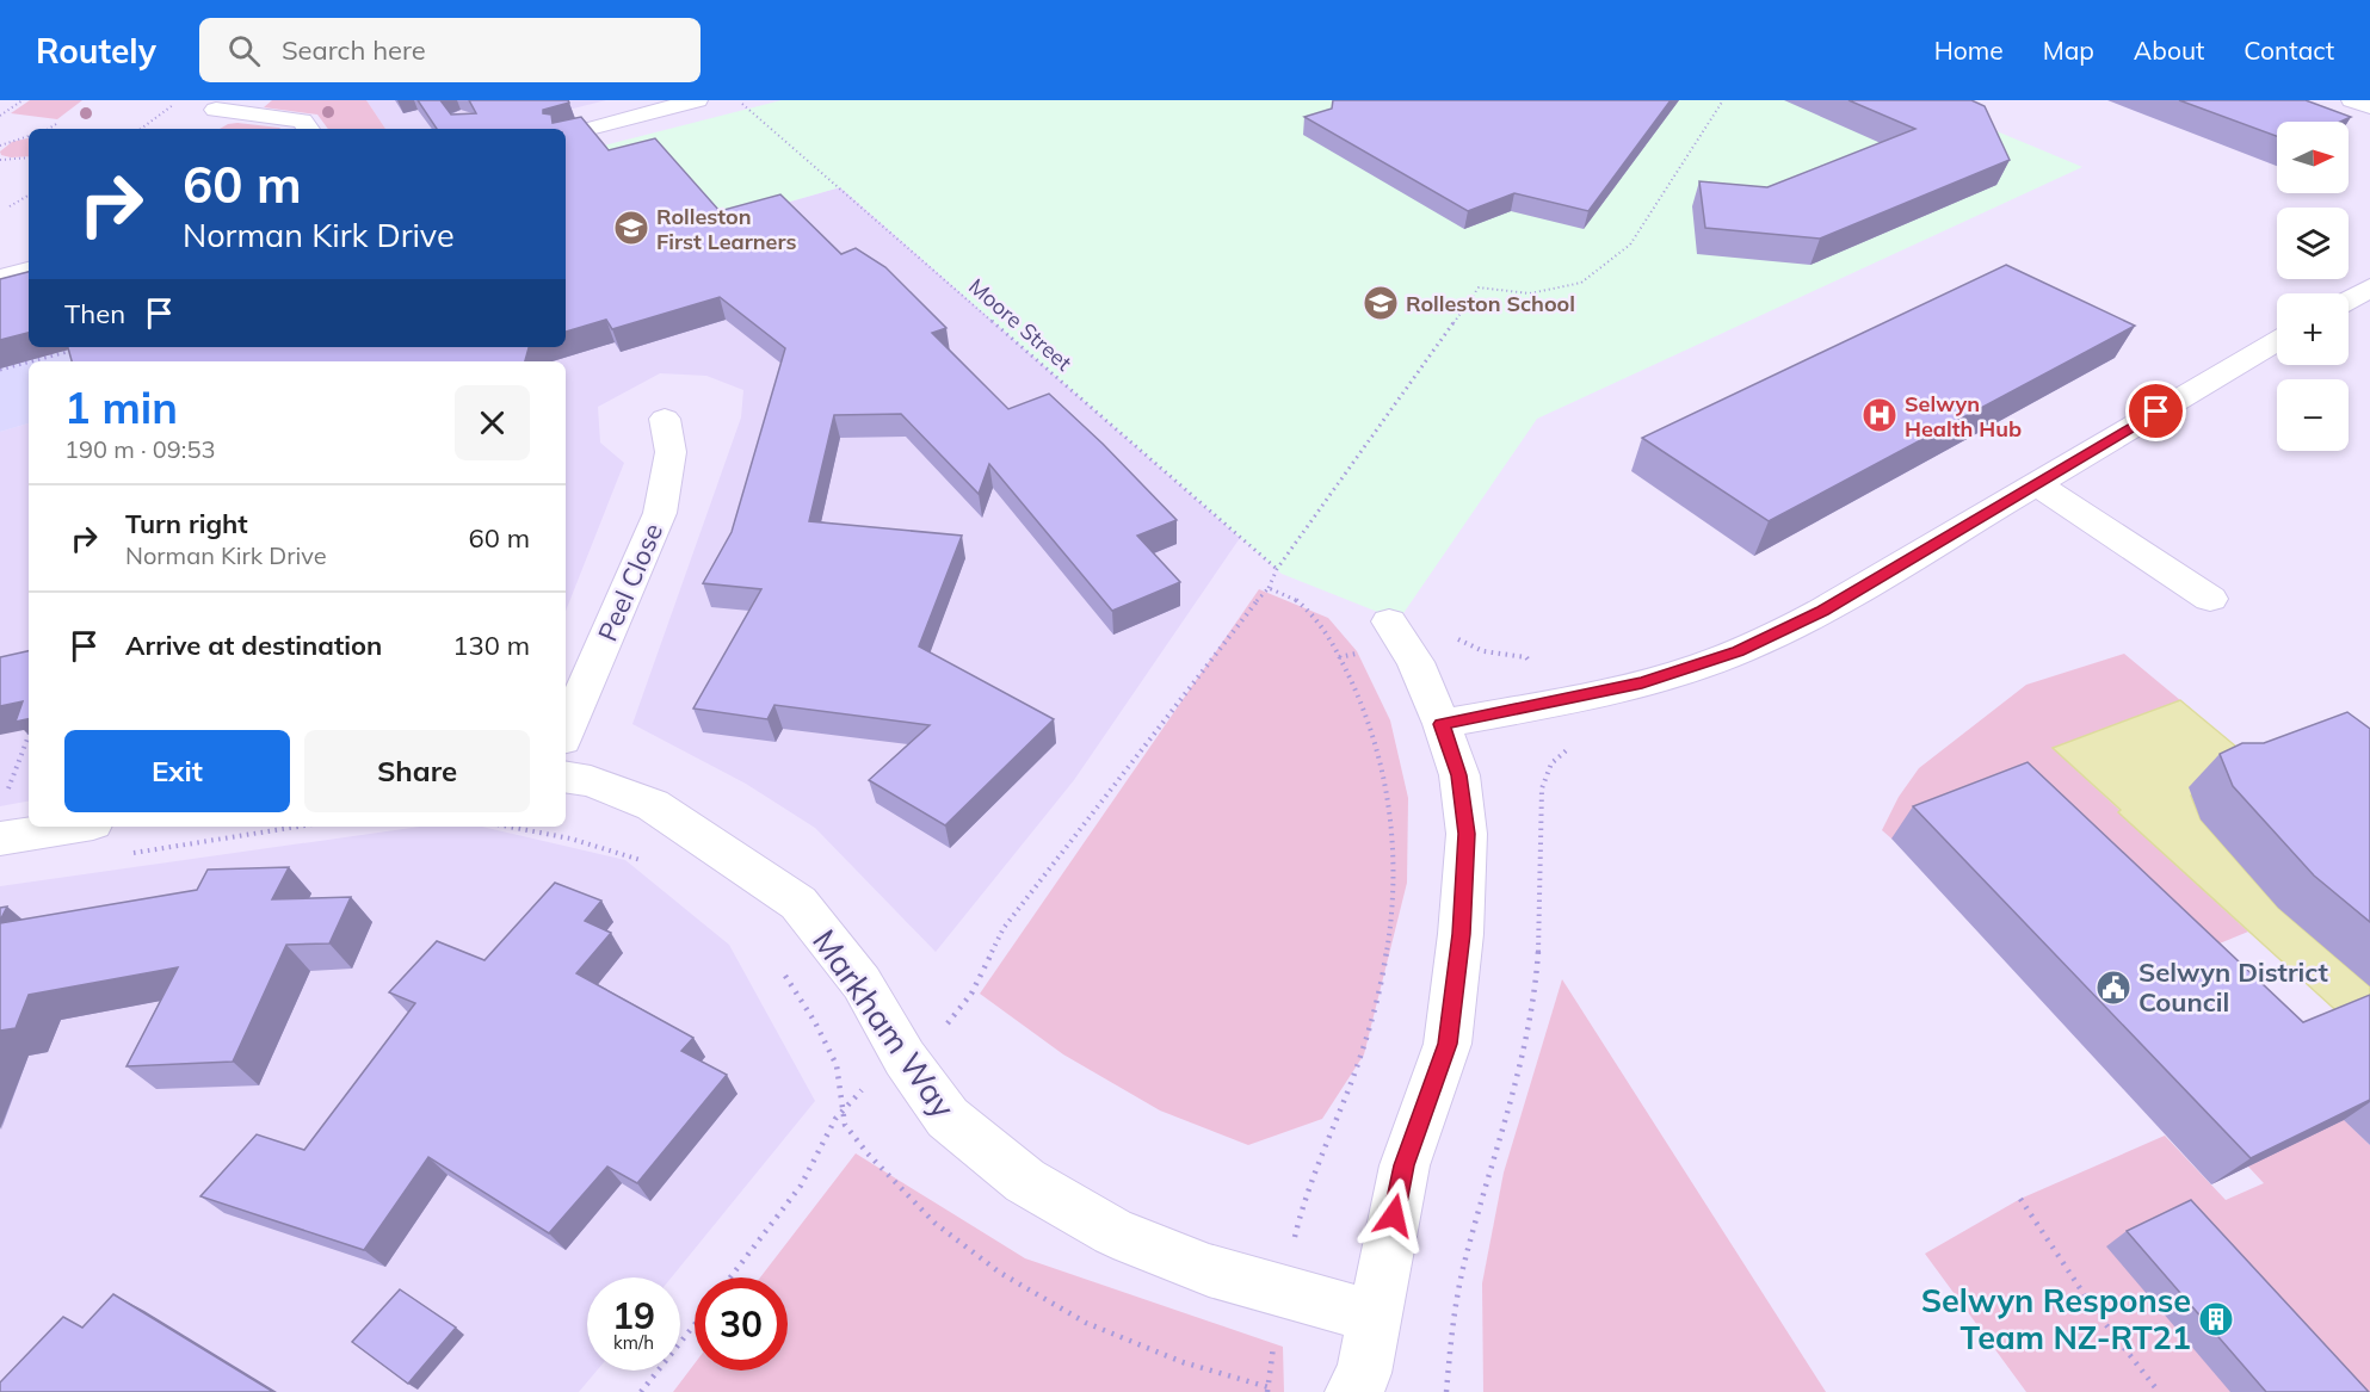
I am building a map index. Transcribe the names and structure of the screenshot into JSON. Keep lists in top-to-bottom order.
{
  "streets": {
    "street": ["Peel Close", "Markham Way"],
    "path": ["Moore Street"]
  },
  "places": {
    "school or university": ["Rolleston First Learners", "Rolleston School"],
    "hospital": ["Selwyn Health Hub"],
    "public building": ["Selwyn District Council"],
    "building": ["Selwyn Response Team NZ-RT21"]
  },
  "north": "right",
  "page": {
    "header": "Routely",
    "search": "Search here",
    "nav": [
      "Home",
      "Map",
      "About",
      "Contact"
    ],
    "map_buttons": ["+", "−"],
    "turn": ["60 m", "Norman Kirk Drive"],
    "then": "Then",
    "heading": ["1 min", "190 m · 09:53"],
    "list": [
      {
        "name": "Turn right",
        "note": "Norman Kirk Drive",
        "value": "60 m"
      },
      {
        "name": "Arrive at destination",
        "value": "130 m"
      }
    ],
    "buttons": ["Exit", "Share"],
    "speed": "19 km/h",
    "limit": "30"
  }
}
